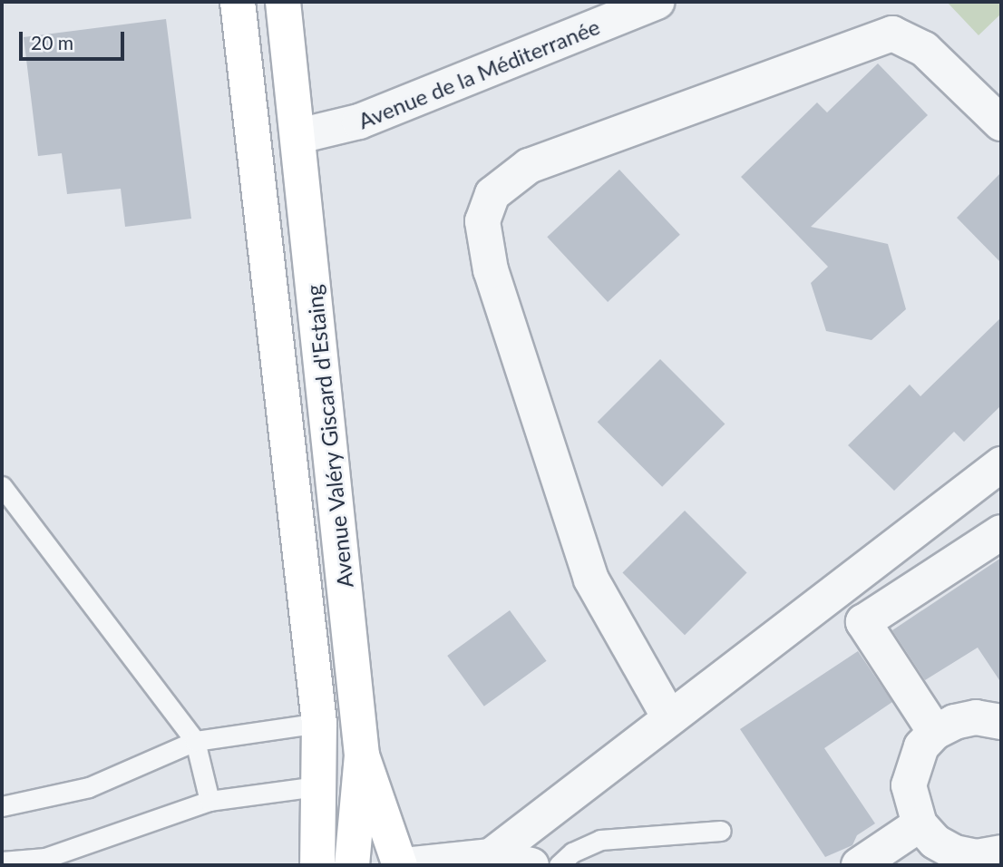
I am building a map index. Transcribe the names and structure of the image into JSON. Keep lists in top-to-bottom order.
{
  "streets": {
    "main road": ["Avenue Valéry Giscard d'Estaing"],
    "street": ["Avenue de la Méditerranée"]
  },
  "crossings": [
    ["Avenue de la Méditerranée", "Avenue Valéry Giscard d'Estaing"]
  ],
  "scale_bar": "20 m"
}
